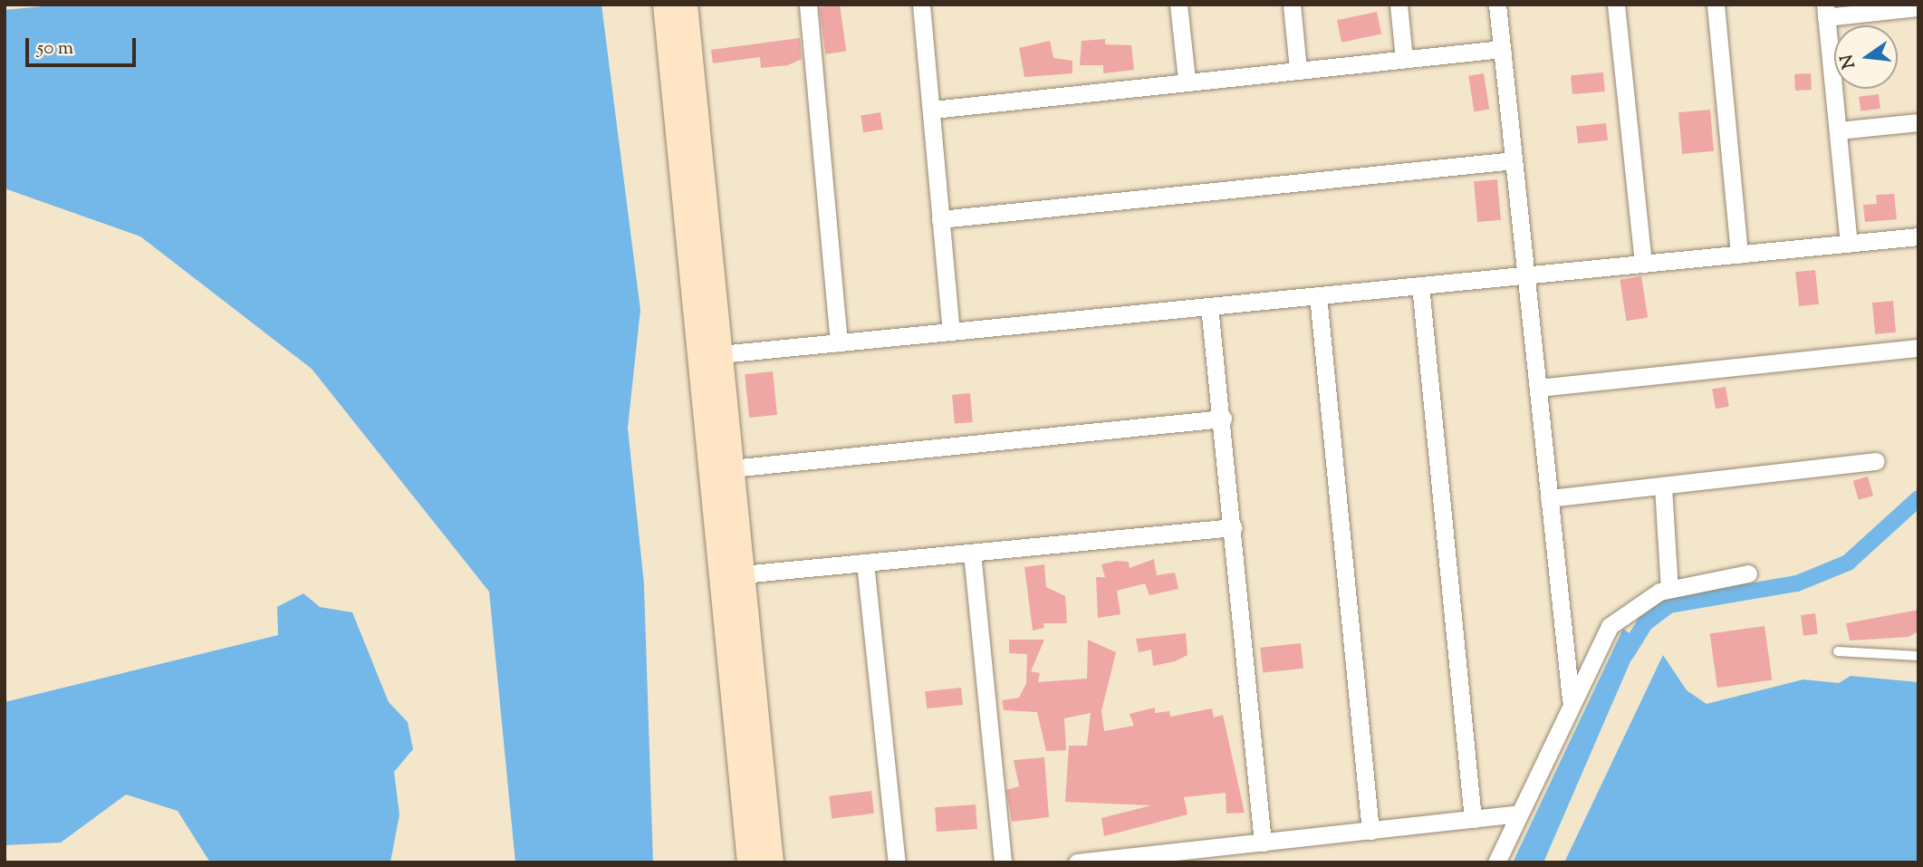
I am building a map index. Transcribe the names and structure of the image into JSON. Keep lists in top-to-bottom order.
{
  "scale_bar": "50 m",
  "north": "left"
}
